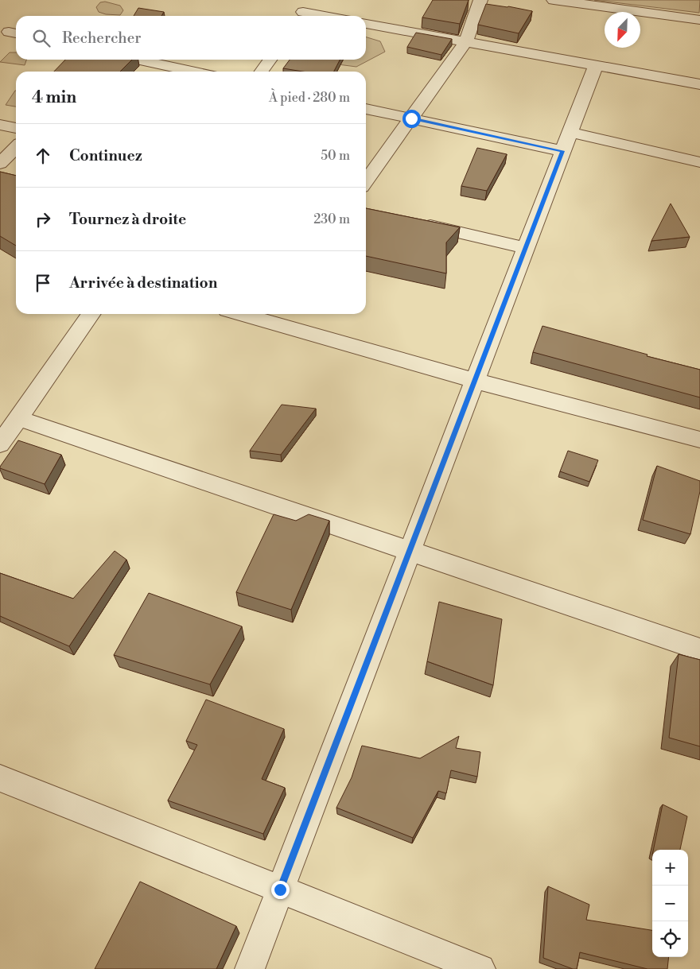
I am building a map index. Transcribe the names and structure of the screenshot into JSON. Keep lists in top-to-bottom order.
{
  "north": "bottom left",
  "page": {
    "search": "Rechercher",
    "heading": ["4 min", "À pied · 280 m"],
    "list": [
      ["Continuez", "50 m"],
      ["Tournez à droite", "230 m"],
      "Arrivée à destination"
    ],
    "map_buttons": ["+", "−"]
  }
}
